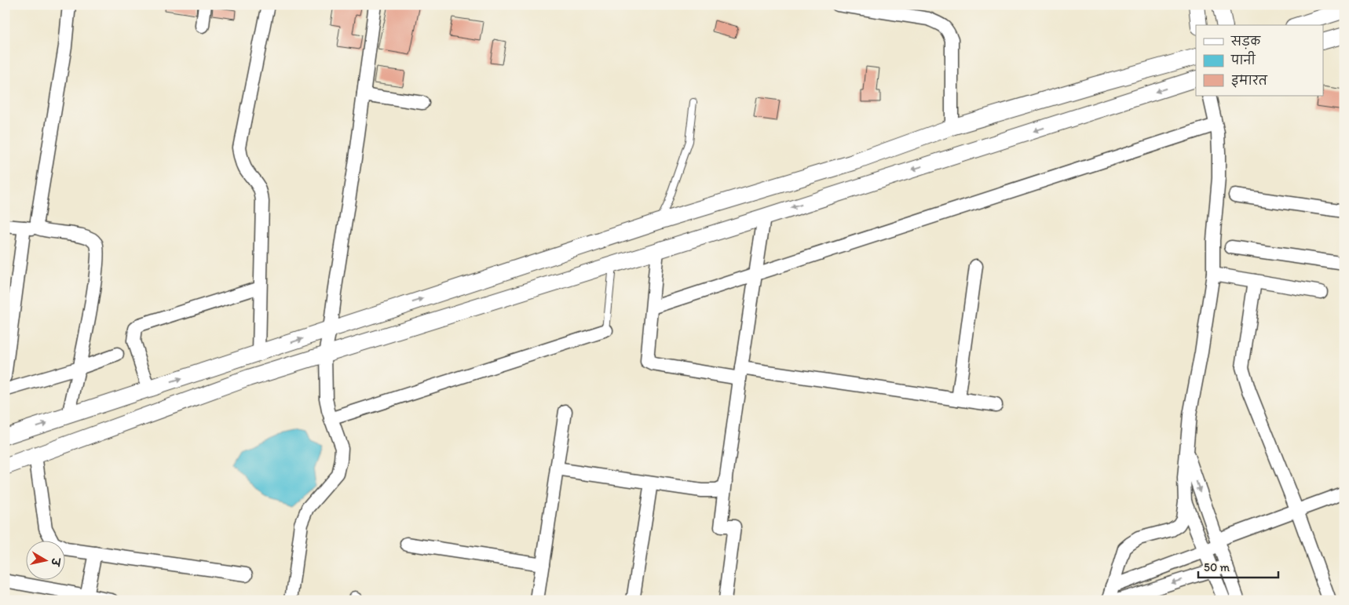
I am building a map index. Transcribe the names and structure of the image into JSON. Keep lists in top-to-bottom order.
{
  "legend": ["सड़क", "पानी", "इमारत"],
  "scale_bar": "50 m",
  "north": "right"
}
